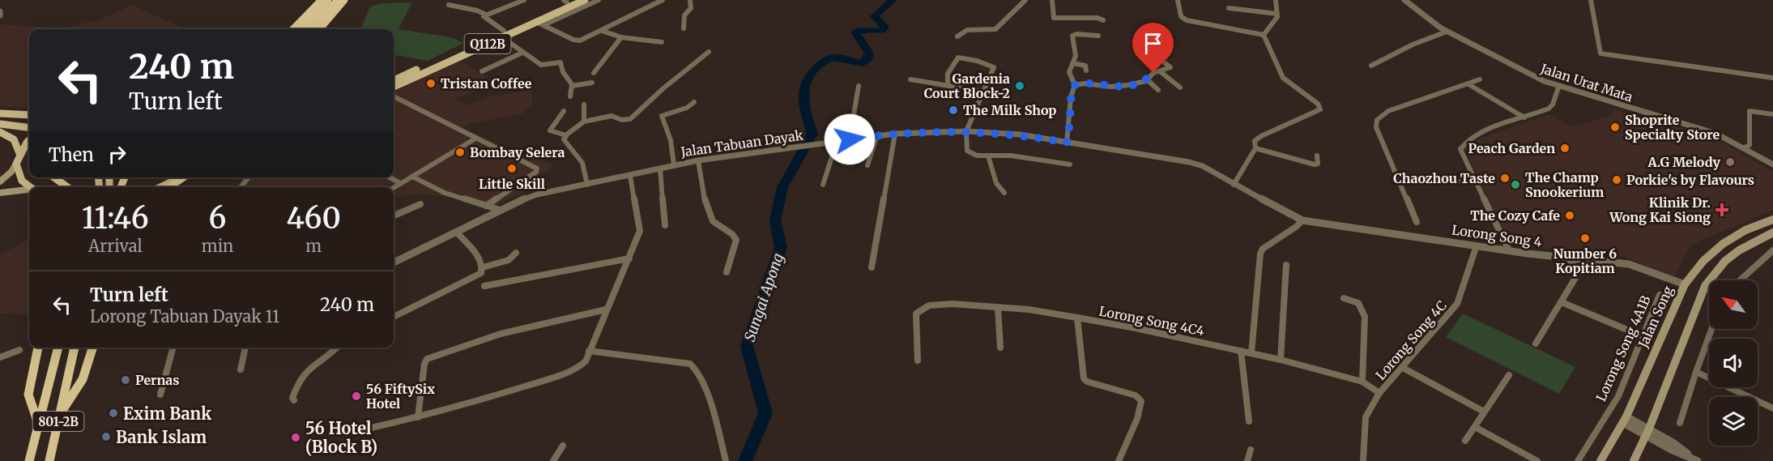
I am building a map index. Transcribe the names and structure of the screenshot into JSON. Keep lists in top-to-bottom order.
{
  "streets": {
    "highway": ["801-2B"],
    "main road": ["Q112B", "Jalan Song"],
    "street": [
      "Jalan Urat Mata",
      "Jalan Tabuan Dayak",
      "Lorong Song 4",
      "Lorong Song 4C4",
      "Lorong Song 4C",
      "Lorong Song 4A1B"
    ]
  },
  "crossings": [
    ["Jalan Tabuan Dayak", "Lorong Song 4"],
    ["Lorong Song 4", "Jalan Song"],
    ["Lorong Song 4", "Lorong Song 4C"],
    ["Lorong Song 4C4", "Lorong Song 4C"]
  ],
  "water": ["Sungai Apong"],
  "places": {
    "other": [
      "Tristan Coffee",
      "Gardenia Court Block-2",
      "The Milk Shop",
      "Shoprite Specialty Store",
      "Peach Garden",
      "Bombay Selera",
      "A.G Melody",
      "Little Skill",
      "Chaozhou Taste",
      "Porkie's by Flavours",
      "The Champ Snookerium",
      "The Cozy Cafe",
      "Number 6 Kopitiam",
      "Pernas",
      "56 FiftySix Hotel",
      "Exim Bank",
      "Bank Islam",
      "56 Hotel (Block B)"
    ],
    "health": ["Klinik Dr. Wong Kai Siong"]
  },
  "north": "top left",
  "page": {
    "turn": ["240 m", "Turn left"],
    "then": "Then",
    "eta": [
      "11:46",
      "Arrival",
      "6",
      "min",
      "460",
      "m"
    ],
    "list": [
      {
        "name": "Turn left",
        "note": "Lorong Tabuan Dayak 11",
        "value": "240 m"
      }
    ]
  }
}
